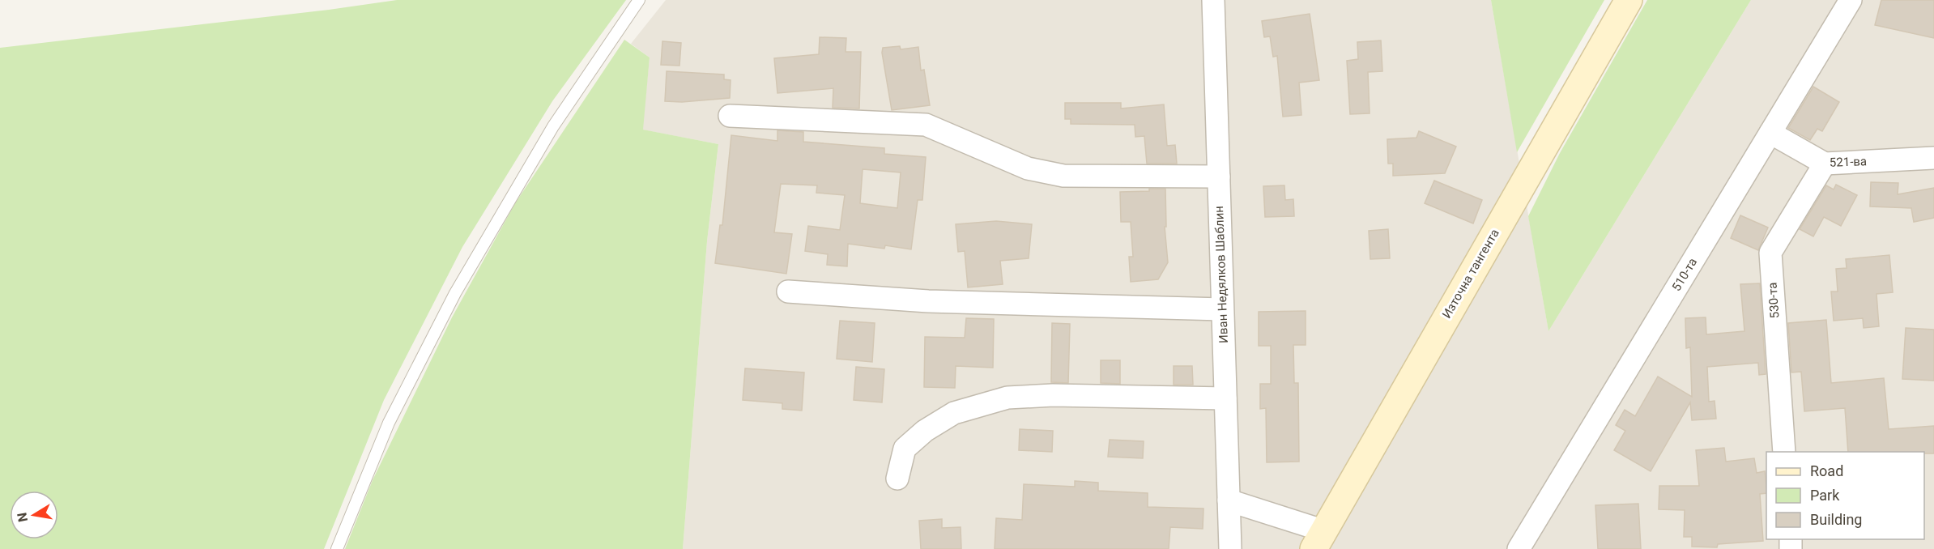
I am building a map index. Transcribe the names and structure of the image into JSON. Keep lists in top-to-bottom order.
{
  "streets": {
    "street": [
      "521-ва",
      "Източна тангента",
      "Иван Недялков Шаблин",
      "510-та",
      "530-та"
    ]
  },
  "crossings": [
    ["521-ва", "510-та"],
    ["521-ва", "530-та"]
  ],
  "legend": ["Road", "Park", "Building"],
  "north": "left"
}
